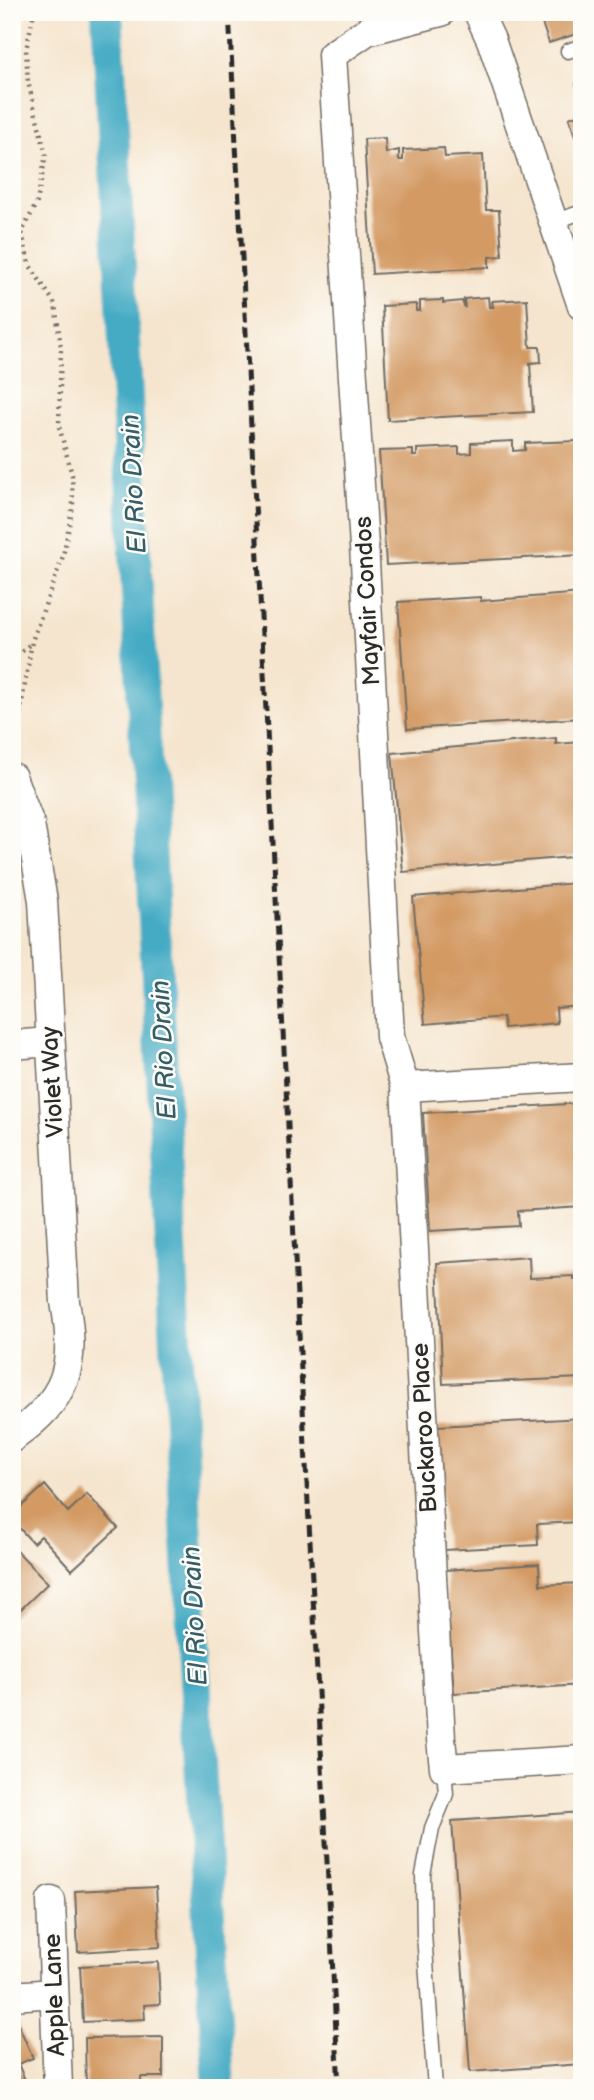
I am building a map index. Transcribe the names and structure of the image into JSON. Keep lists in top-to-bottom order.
{
  "streets": {
    "street": [
      "Mayfair Condos",
      "Violet Way",
      "Buckaroo Place",
      "Apple Lane"
    ]
  },
  "crossings": [
    ["Mayfair Condos", "Buckaroo Place"]
  ],
  "water": ["El Rio Drain"]
}
